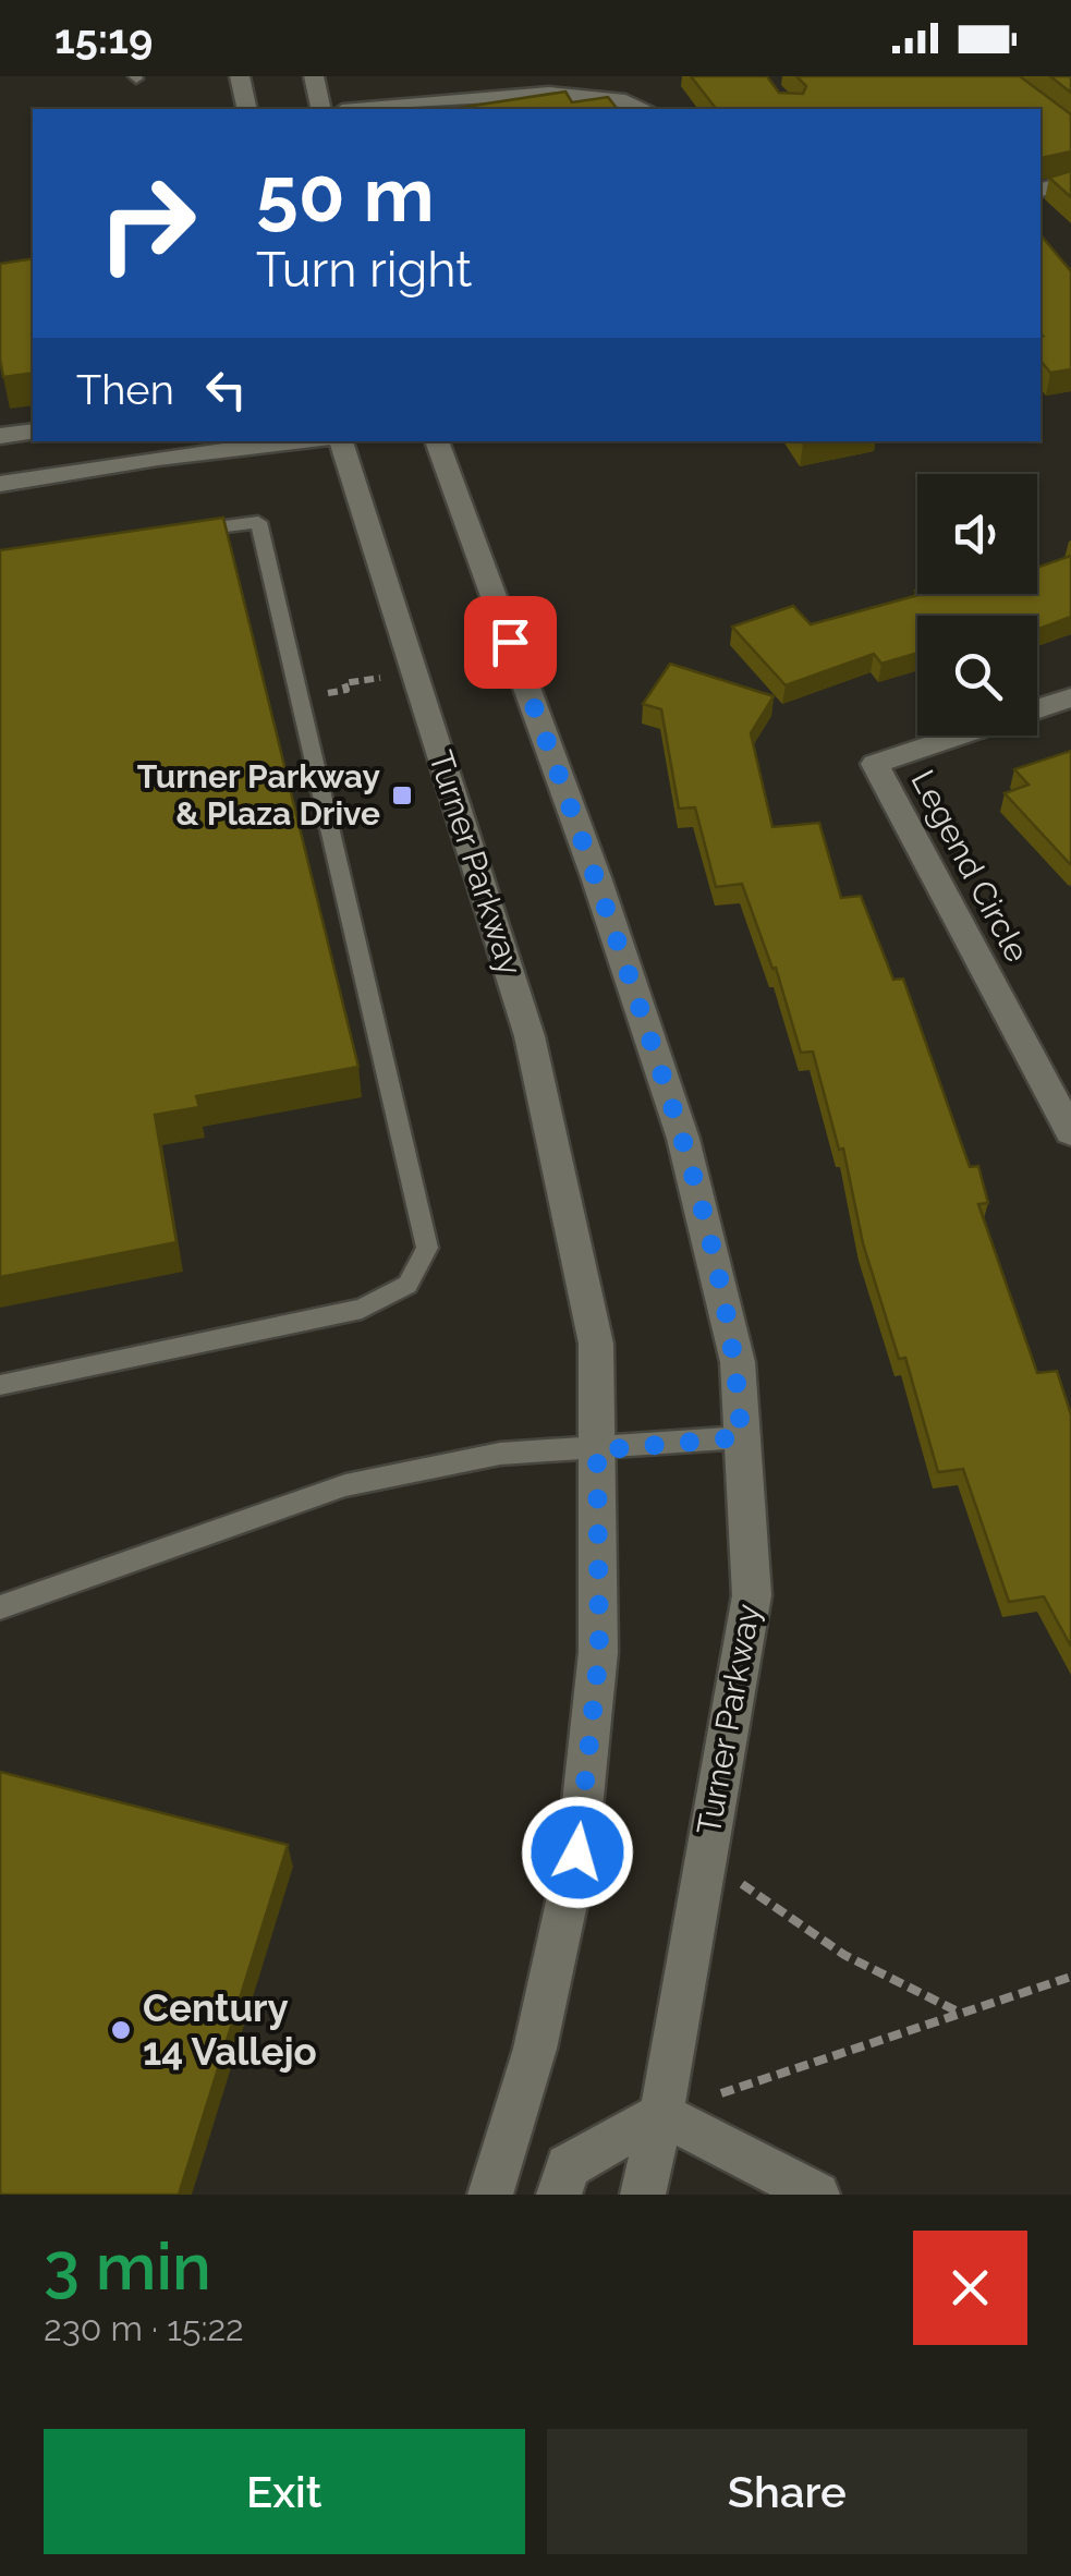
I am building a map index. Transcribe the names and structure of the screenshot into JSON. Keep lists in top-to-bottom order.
{
  "streets": {
    "street": ["Turner Parkway", "Legend Circle"]
  },
  "places": {
    "transit": ["Turner Parkway & Plaza Drive"],
    "other": ["Century 14 Vallejo"]
  },
  "page": {
    "status": "15:19",
    "turn": ["50 m", "Turn right"],
    "then": "Then",
    "heading": ["3 min", "230 m · 15:22"],
    "buttons": ["Exit", "Share"]
  }
}
